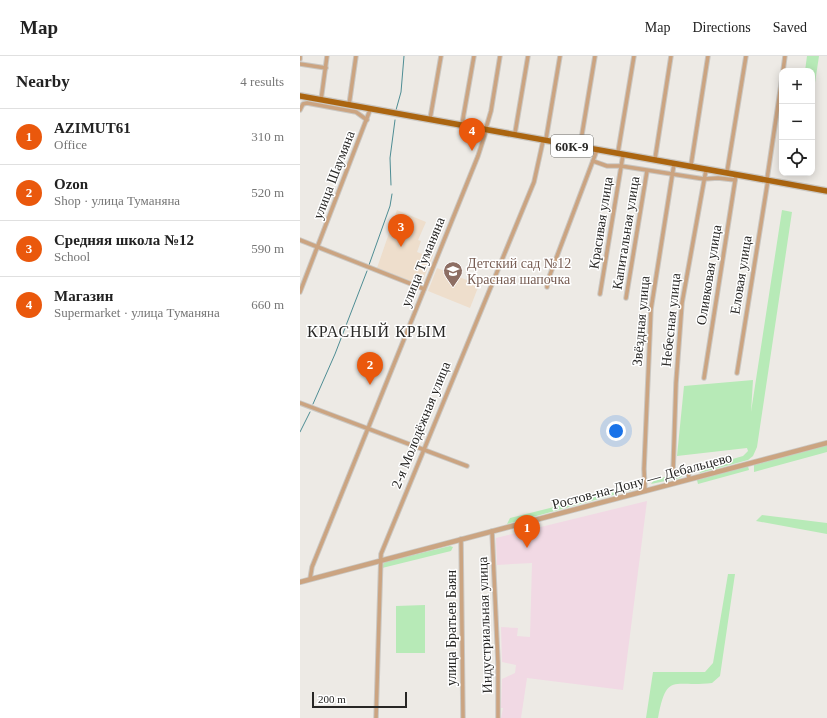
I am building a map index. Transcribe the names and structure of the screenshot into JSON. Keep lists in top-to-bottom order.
{
  "streets": {
    "main road": ["60К-9"],
    "street": [
      "улица Шаумяна",
      "Красивая улица",
      "Капитальная улица",
      "улица Туманяна",
      "Оливковая улица",
      "Еловая улица",
      "Небесная улица",
      "Звёздная улица",
      "2-я Молодёжная улица",
      "Ростов-на-Дону — Дебальцево",
      "Индустриальная улица",
      "улица Братьев Баян"
    ]
  },
  "crossings": [
    ["60К-9", "улица Шаумяна"],
    ["60К-9", "Красивая улица"],
    ["60К-9", "улица Туманяна"],
    ["60К-9", "Оливковая улица"],
    ["60К-9", "Еловая улица"],
    ["60К-9", "Небесная улица"],
    ["60К-9", "Звёздная улица"],
    ["60К-9", "2-я Молодёжная улица"],
    ["улица Туманяна", "Ростов-на-Дону — Дебальцево"],
    ["Небесная улица", "Ростов-на-Дону — Дебальцево"],
    ["Звёздная улица", "Ростов-на-Дону — Дебальцево"],
    ["2-я Молодёжная улица", "Ростов-на-Дону — Дебальцево"],
    ["Ростов-на-Дону — Дебальцево", "Индустриальная улица"],
    ["Ростов-на-Дону — Дебальцево", "улица Братьев Баян"]
  ],
  "districts": ["КРАСНЫЙ КРЫМ"],
  "places": {
    "school or university": ["Детский сад №12 Красная шапочка"]
  },
  "scale_bar": "200 m",
  "page": {
    "header": "Map",
    "nav": ["Map", "Directions", "Saved"],
    "heading": ["Nearby", "4 results"],
    "map_buttons": ["+", "−"],
    "list": [
      {
        "mark": "1",
        "name": "AZIMUT61",
        "note": "Office",
        "value": "310 m"
      },
      {
        "mark": "2",
        "name": "Ozon",
        "note": "Shop · улица Туманяна",
        "value": "520 m"
      },
      {
        "mark": "3",
        "name": "Средняя школа №12",
        "note": "School",
        "value": "590 m"
      },
      {
        "mark": "4",
        "name": "Магазин",
        "note": "Supermarket · улица Туманяна",
        "value": "660 m"
      }
    ],
    "pins": [
      "4",
      "3",
      "2",
      "1"
    ],
    "scale": "200 m"
  }
}
